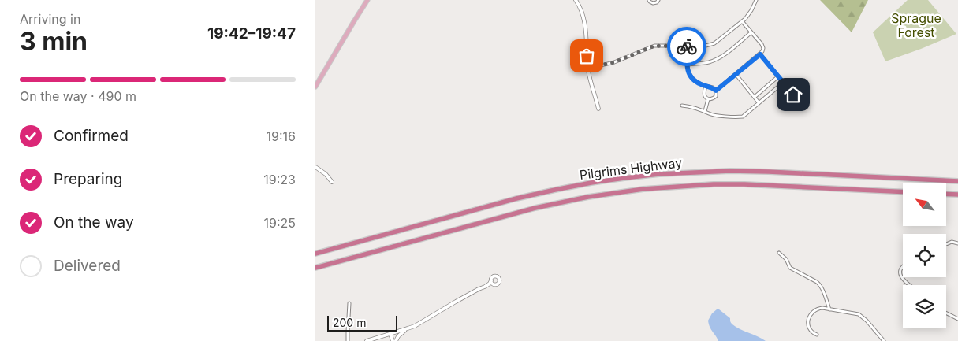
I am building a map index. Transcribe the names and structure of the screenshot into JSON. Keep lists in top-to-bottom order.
{
  "streets": {
    "highway": ["Pilgrims Highway"]
  },
  "parks": ["Sprague Forest"],
  "scale_bar": "200 m",
  "north": "top left",
  "page": {
    "heading": ["3 min", "Arriving in", "19:42–19:47"],
    "bar": "On the way · 490 m",
    "list": [
      ["Confirmed", "19:16"],
      ["Preparing", "19:23"],
      ["On the way", "19:25"],
      "Delivered"
    ],
    "scale": "200 m"
  }
}
